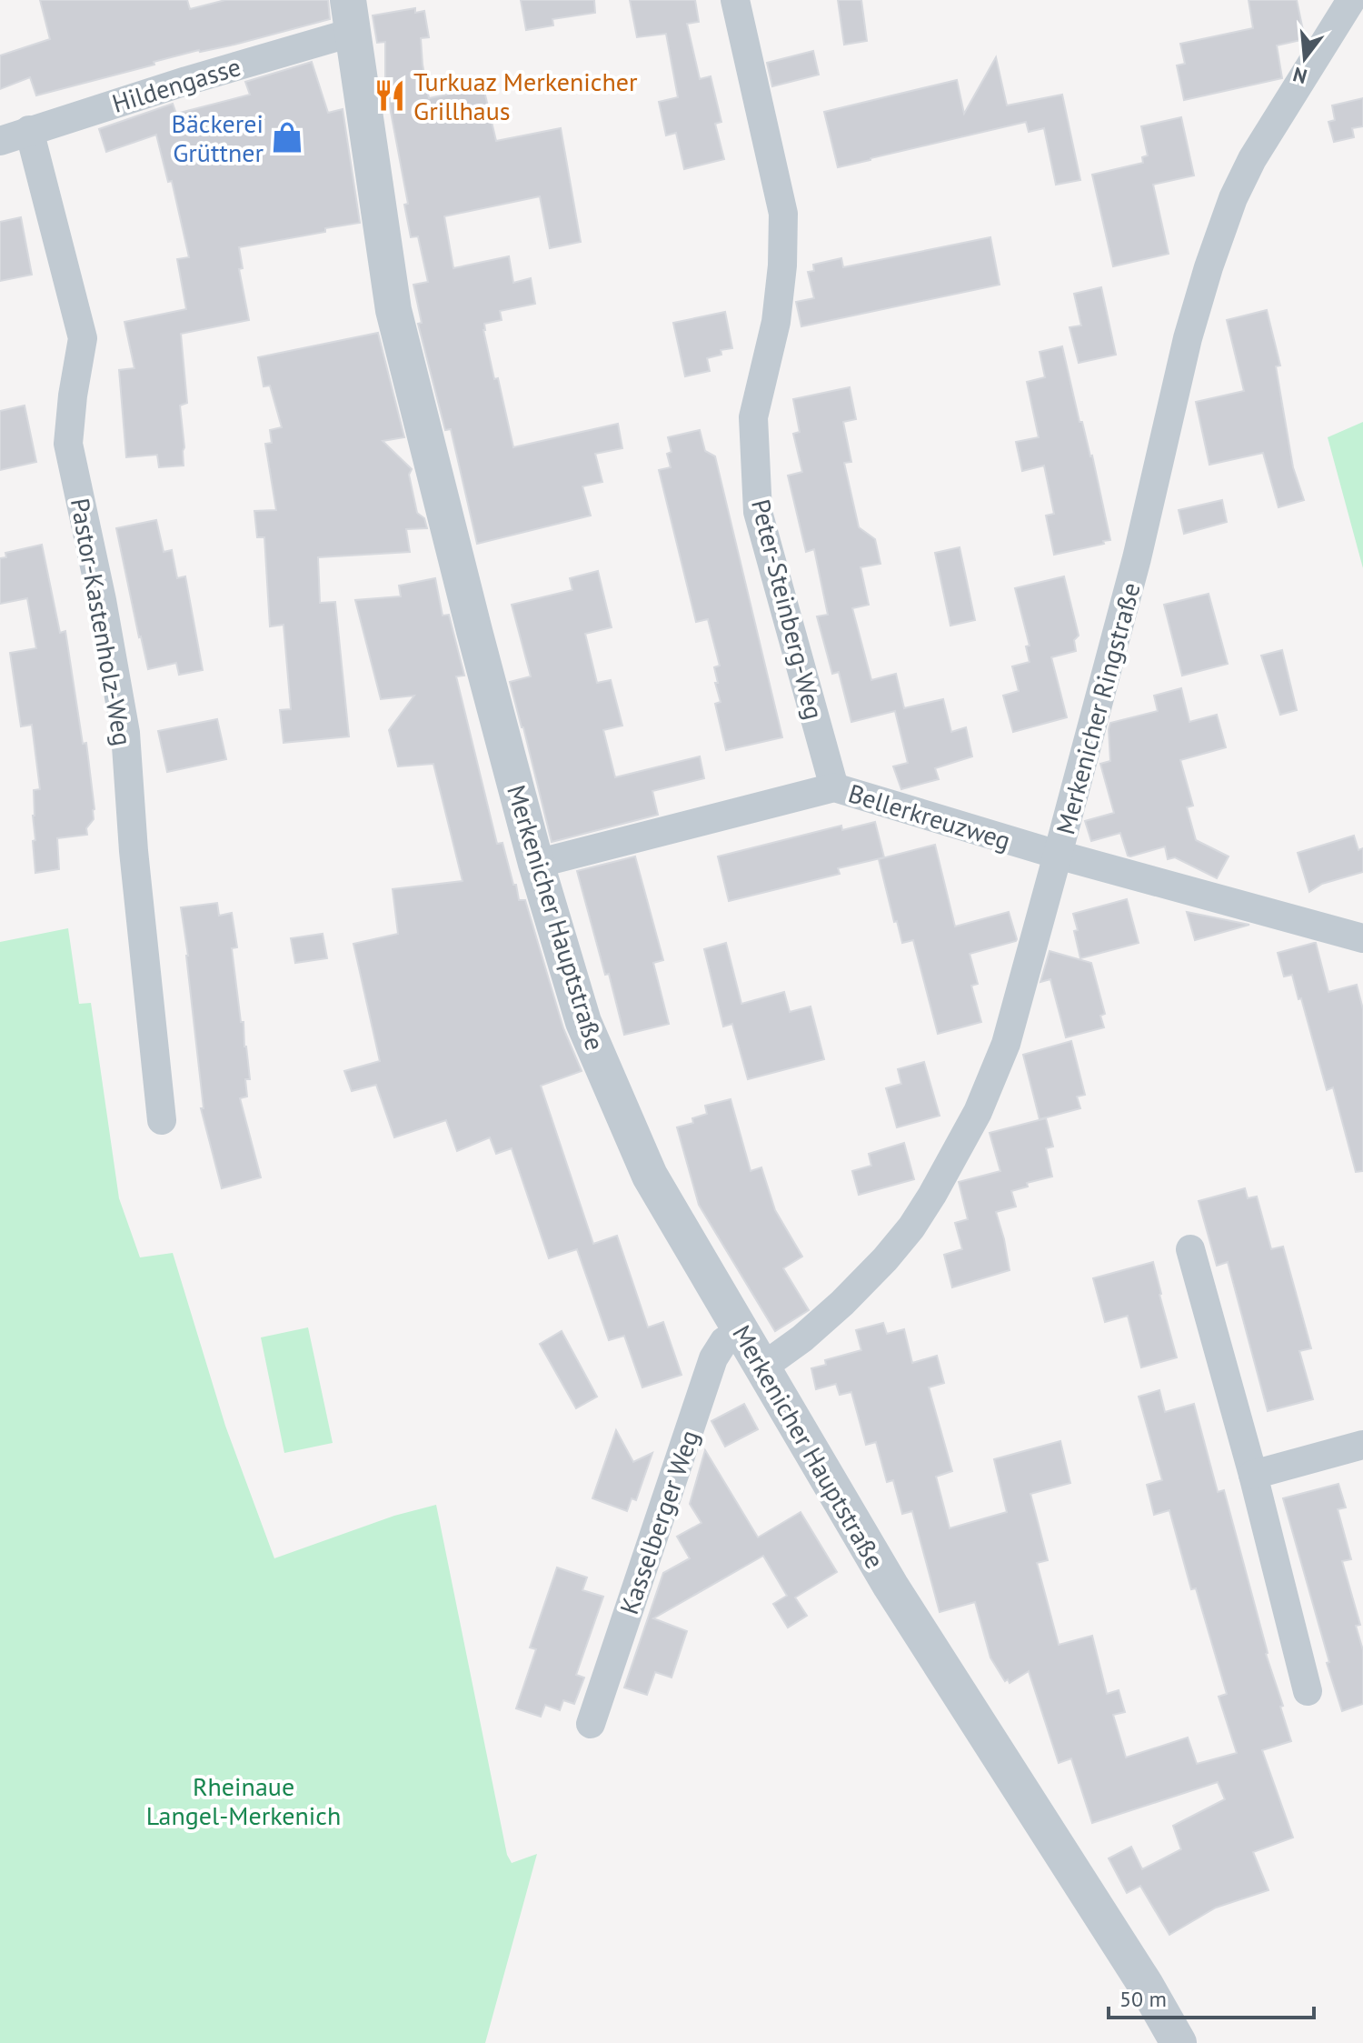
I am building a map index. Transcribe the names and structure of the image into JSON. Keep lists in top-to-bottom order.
{
  "streets": {
    "street": [
      "Hildengasse",
      "Peter-Steinberg-Weg",
      "Pastor-Kastenholz-Weg",
      "Merkenicher Ringstraße",
      "Bellerkreuzweg",
      "Merkenicher Hauptstraße",
      "Kasselberger Weg"
    ]
  },
  "crossings": [
    ["Hildengasse", "Pastor-Kastenholz-Weg"],
    ["Hildengasse", "Merkenicher Hauptstraße"],
    ["Peter-Steinberg-Weg", "Bellerkreuzweg"],
    ["Merkenicher Ringstraße", "Bellerkreuzweg"],
    ["Merkenicher Ringstraße", "Merkenicher Hauptstraße"],
    ["Bellerkreuzweg", "Merkenicher Hauptstraße"],
    ["Merkenicher Hauptstraße", "Kasselberger Weg"]
  ],
  "parks": ["Rheinaue Langel-Merkenich"],
  "places": {
    "restaurant": ["Turkuaz Merkenicher Grillhaus"],
    "shop": ["Bäckerei Grüttner"]
  },
  "scale_bar": "50 m",
  "north": "bottom"
}
